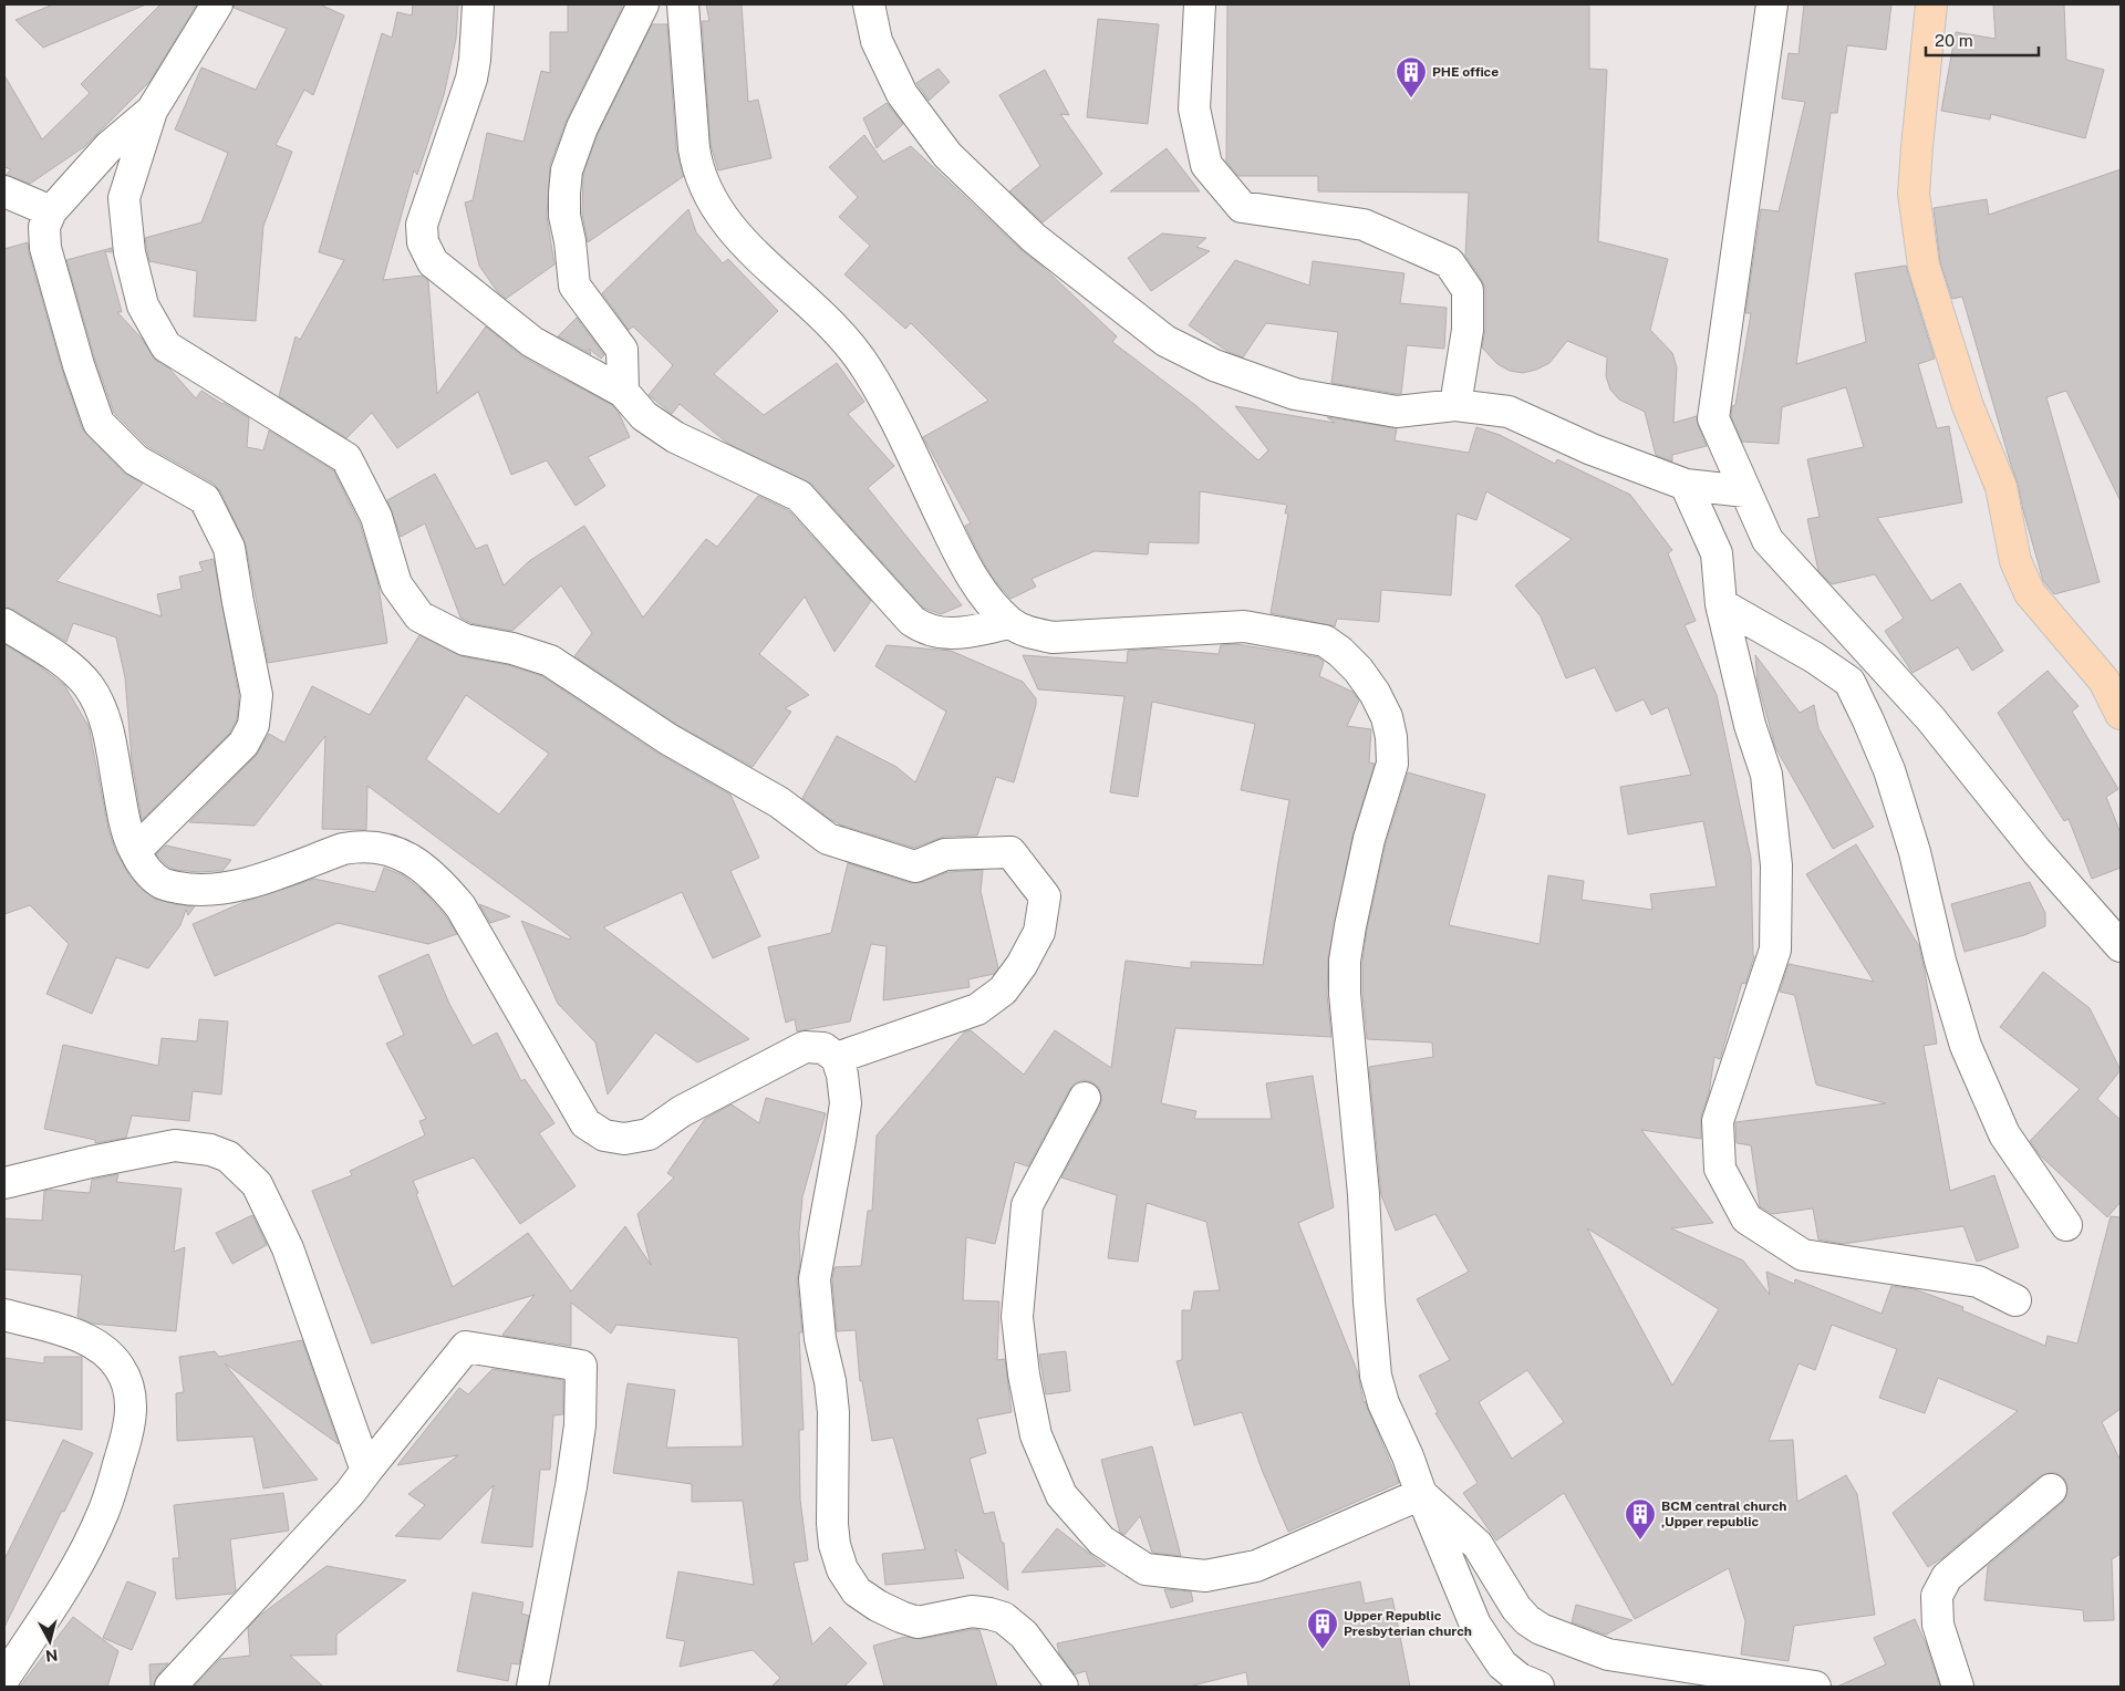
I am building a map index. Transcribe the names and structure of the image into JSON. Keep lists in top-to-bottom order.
{
  "places": {
    "building": ["PHE office", "BCM central church ,Upper republic", "Upper Republic Presbyterian church"]
  },
  "scale_bar": "20 m",
  "north": "bottom"
}
